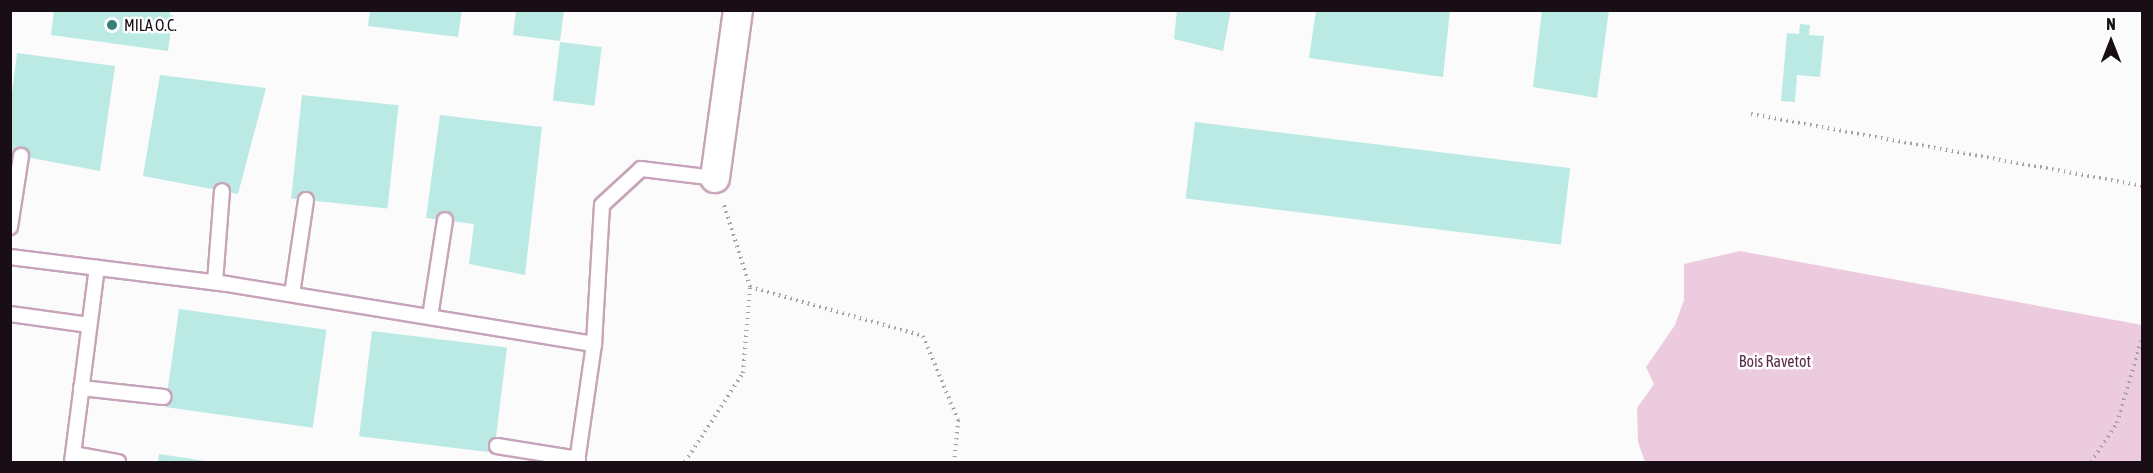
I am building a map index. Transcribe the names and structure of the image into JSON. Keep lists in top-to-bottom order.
{
  "parks": ["Bois Ravetot"],
  "places": ["MILA O.C."],
  "north": "top"
}
